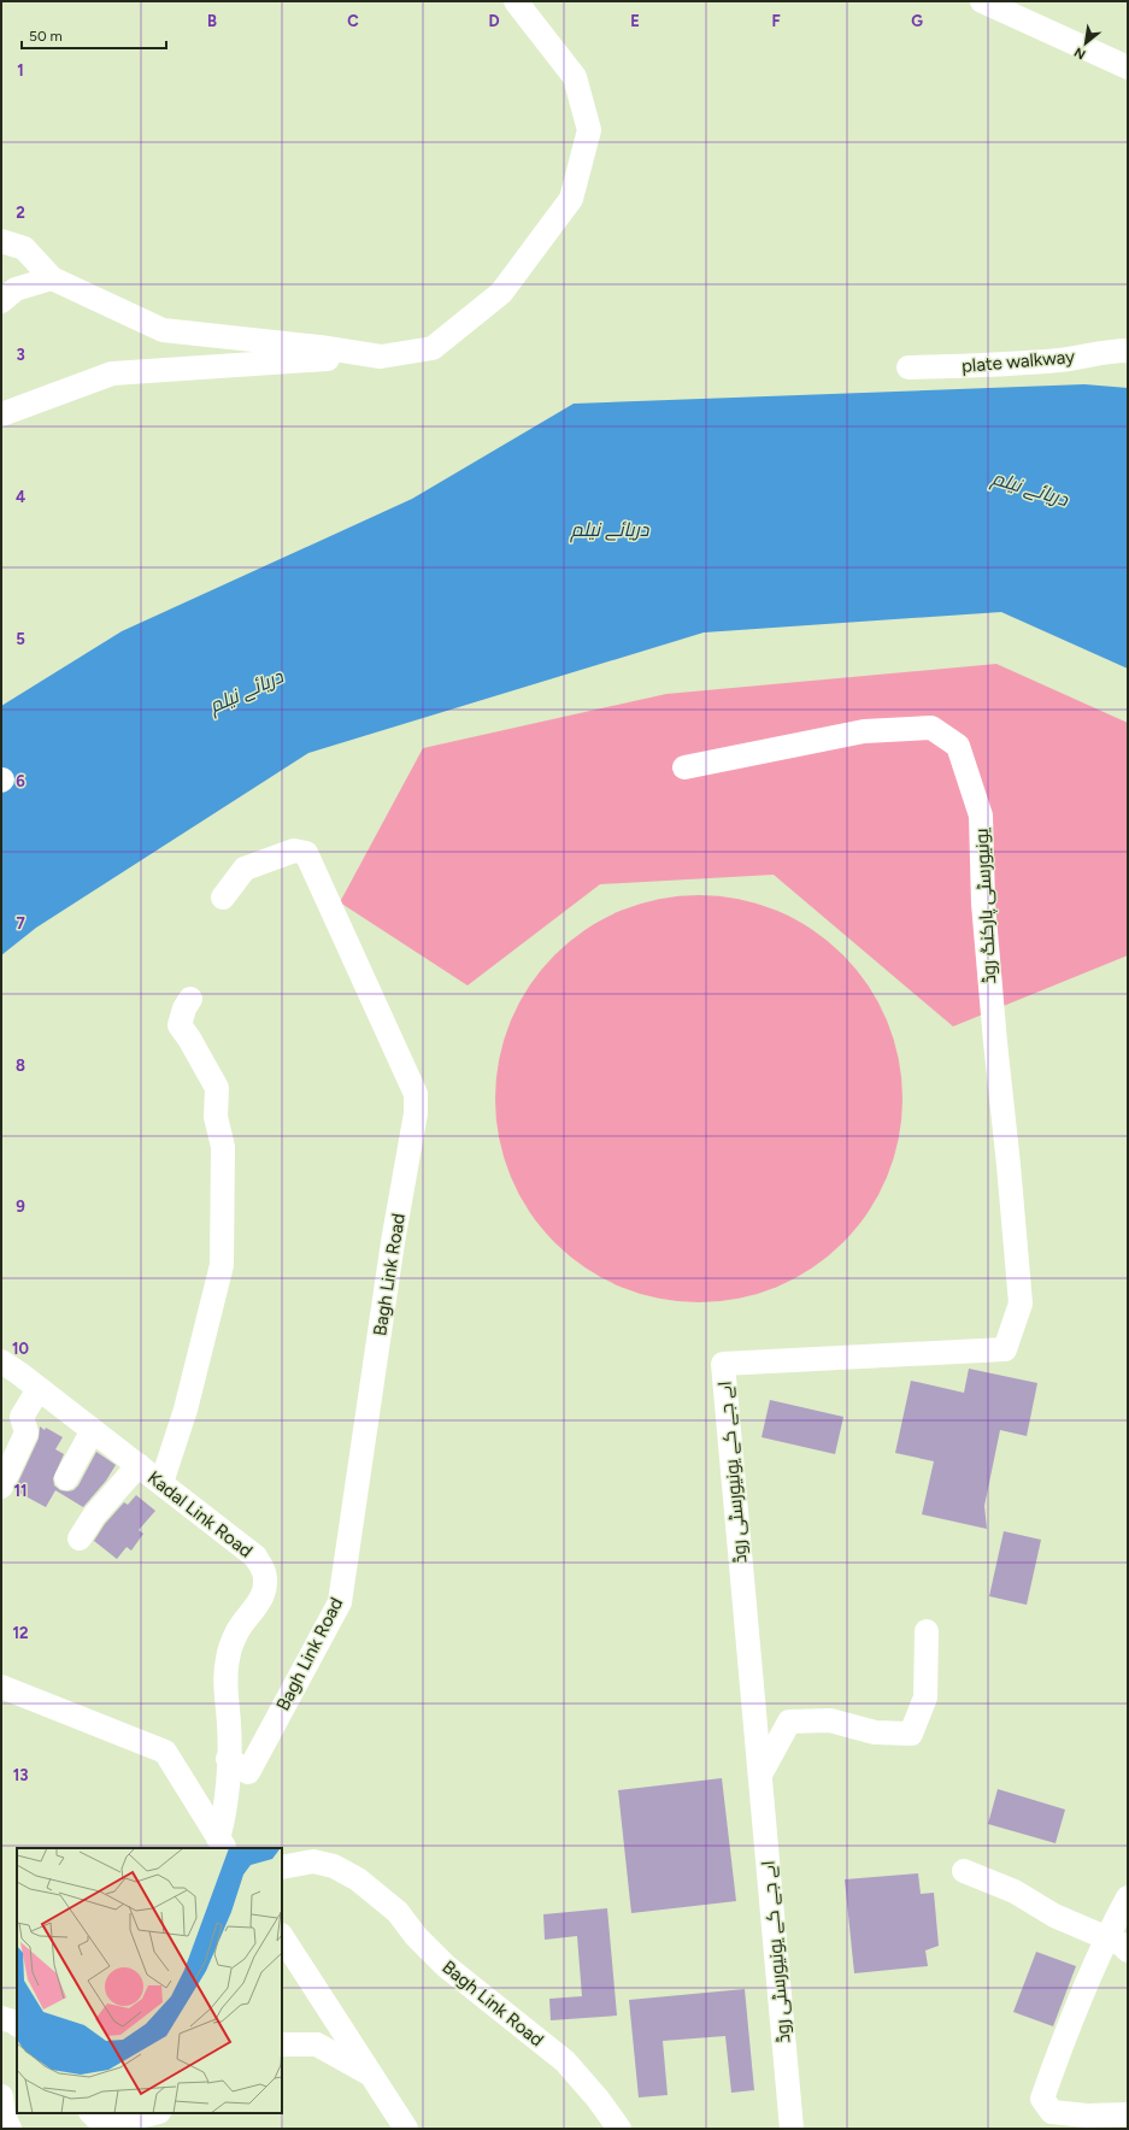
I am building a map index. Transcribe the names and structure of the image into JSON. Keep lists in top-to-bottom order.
{
  "streets": {
    "street": [
      "plate walkway",
      "یونیورسٹی پارکنگ روڈ",
      "Bagh Link Road",
      "اے جے کے یونیورسٹی روڈ",
      "Kadal Link Road"
    ]
  },
  "crossings": [
    ["یونیورسٹی پارکنگ روڈ", "اے جے کے یونیورسٹی روڈ"],
    ["Bagh Link Road", "Kadal Link Road"]
  ],
  "water": ["دریائے نیلم"],
  "scale_bar": "50 m",
  "north": "bottom left",
  "grid": {
    "columns": [
      "B",
      "C",
      "D",
      "E",
      "F",
      "G"
    ],
    "rows": [
      "1",
      "2",
      "3",
      "4",
      "5",
      "6",
      "7",
      "8",
      "9",
      "10",
      "11",
      "12",
      "13"
    ]
  }
}
